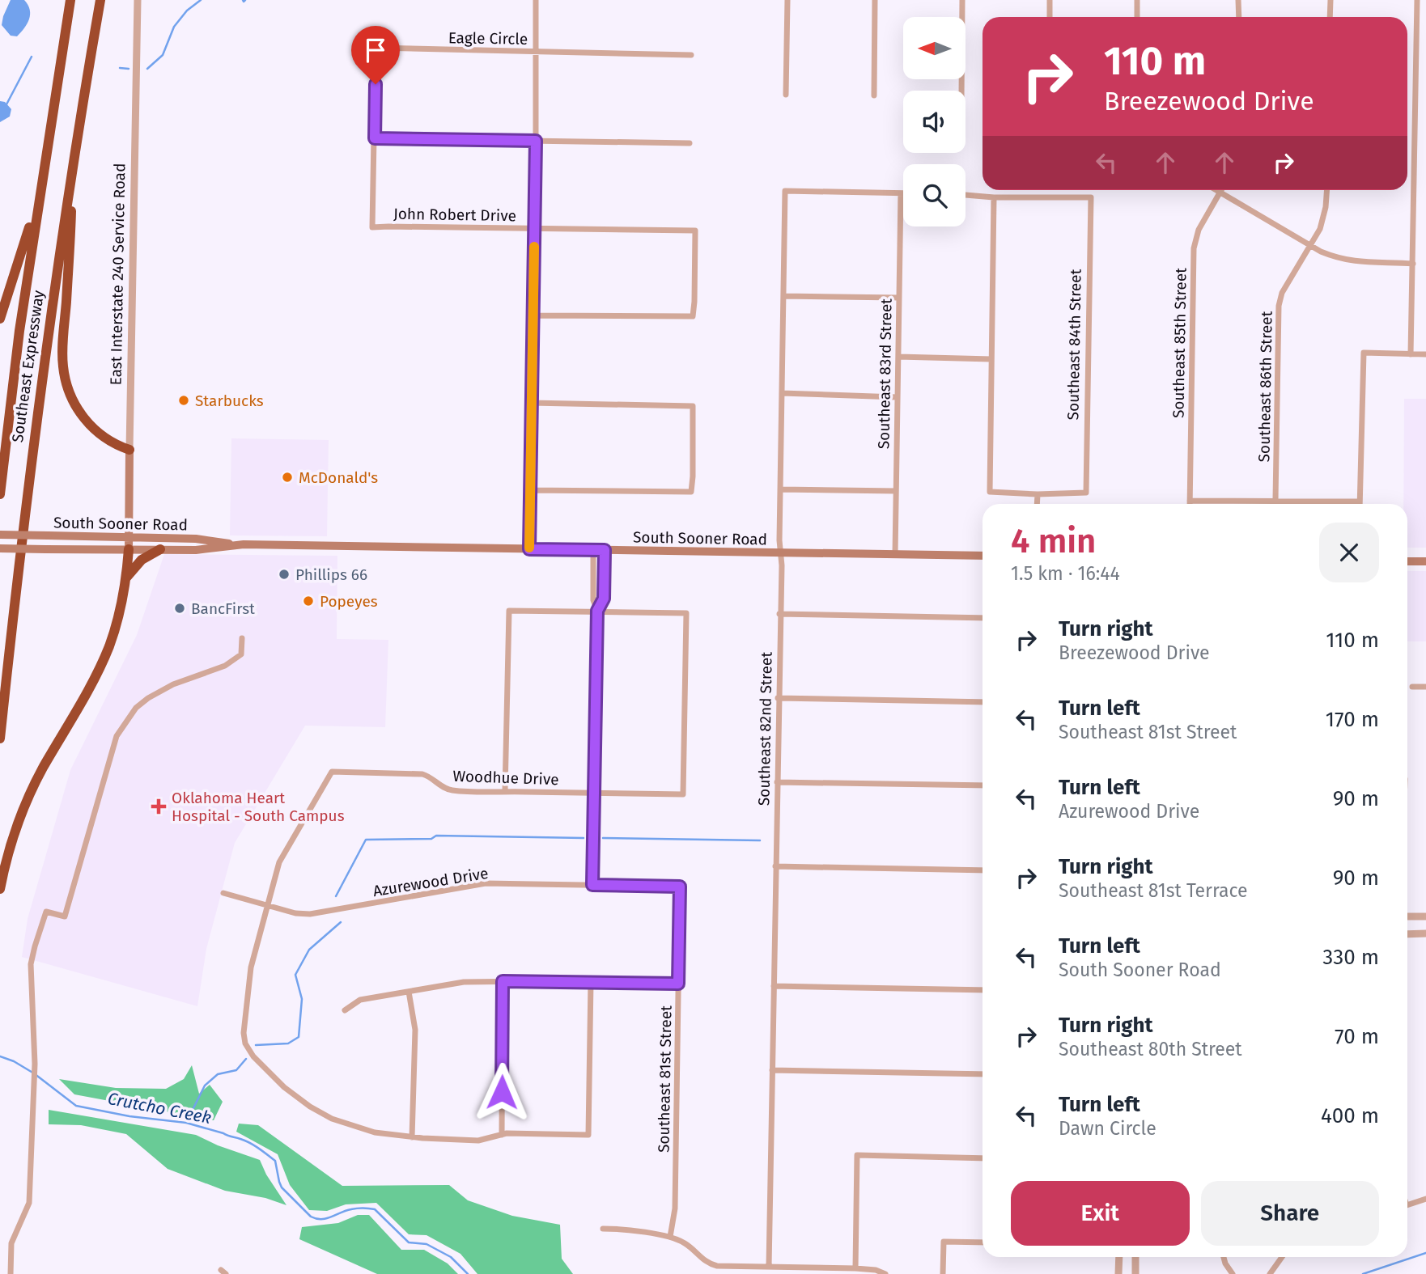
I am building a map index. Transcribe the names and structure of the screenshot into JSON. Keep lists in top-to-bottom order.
{
  "streets": {
    "highway": ["Southeast Expressway"],
    "main road": ["East Interstate 240 Service Road", "South Sooner Road"],
    "street": [
      "Eagle Circle",
      "John Robert Drive",
      "Southeast 85th Street",
      "Southeast 84th Street",
      "Southeast 83rd Street",
      "Southeast 86th Street",
      "Southeast 82nd Street",
      "Woodhue Drive",
      "Azurewood Drive",
      "Southeast 81st Street"
    ]
  },
  "crossings": [
    ["Eagle Circle", "John Robert Drive"],
    ["East Interstate 240 Service Road", "South Sooner Road"],
    ["Southeast 83rd Street", "South Sooner Road"],
    ["Southeast 83rd Street", "Southeast 82nd Street"],
    ["South Sooner Road", "Southeast 82nd Street"],
    ["Woodhue Drive", "Azurewood Drive"],
    ["Azurewood Drive", "Southeast 81st Street"]
  ],
  "water": ["Crutcho Creek"],
  "places": {
    "other": [
      "Starbucks",
      "McDonald's",
      "Phillips 66",
      "Popeyes",
      "BancFirst"
    ],
    "health": ["Oklahoma Heart Hospital - South Campus"]
  },
  "north": "left",
  "page": {
    "turn": ["110 m", "Breezewood Drive"],
    "heading": ["4 min", "1.5 km · 16:44"],
    "list": [
      {
        "name": "Turn right",
        "note": "Breezewood Drive",
        "value": "110 m"
      },
      {
        "name": "Turn left",
        "note": "Southeast 81st Street",
        "value": "170 m"
      },
      {
        "name": "Turn left",
        "note": "Azurewood Drive",
        "value": "90 m"
      },
      {
        "name": "Turn right",
        "note": "Southeast 81st Terrace",
        "value": "90 m"
      },
      {
        "name": "Turn left",
        "note": "South Sooner Road",
        "value": "330 m"
      },
      {
        "name": "Turn right",
        "note": "Southeast 80th Street",
        "value": "70 m"
      },
      {
        "name": "Turn left",
        "note": "Dawn Circle",
        "value": "400 m"
      }
    ],
    "buttons": ["Exit", "Share"]
  }
}
